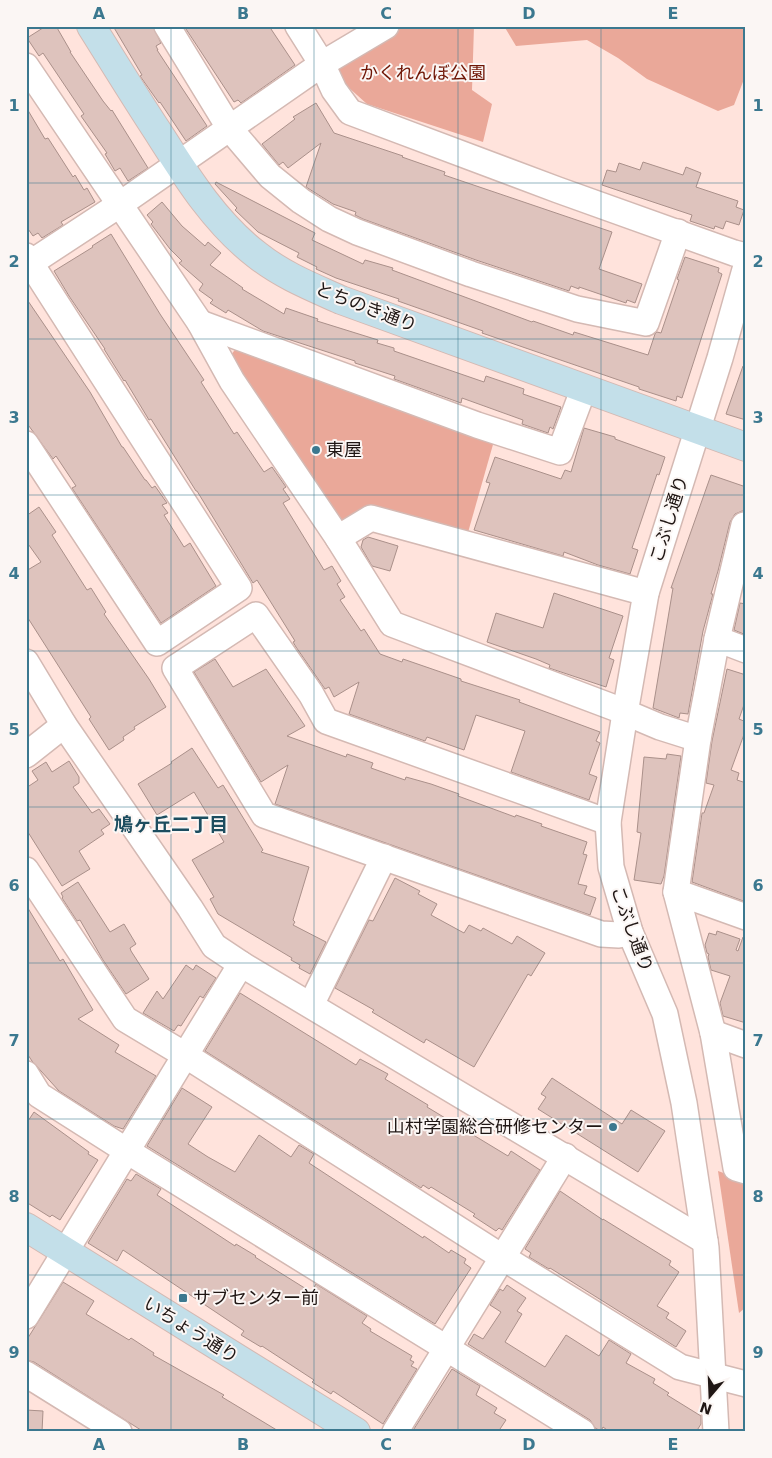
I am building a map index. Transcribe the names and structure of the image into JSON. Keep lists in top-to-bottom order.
{
  "streets": {
    "street": ["とちのき通り", "こぶし通り", "いちょう通り"]
  },
  "crossings": [
    ["とちのき通り", "こぶし通り"]
  ],
  "districts": ["鳩ヶ丘二丁目"],
  "parks": ["かくれんぼ公園"],
  "places": {
    "other": ["東屋", "山村学園総合研修センター"],
    "transit": ["サブセンター前"]
  },
  "north": "bottom",
  "grid": {
    "columns": [
      "A",
      "B",
      "C",
      "D",
      "E"
    ],
    "rows": [
      "1",
      "2",
      "3",
      "4",
      "5",
      "6",
      "7",
      "8",
      "9"
    ]
  }
}
